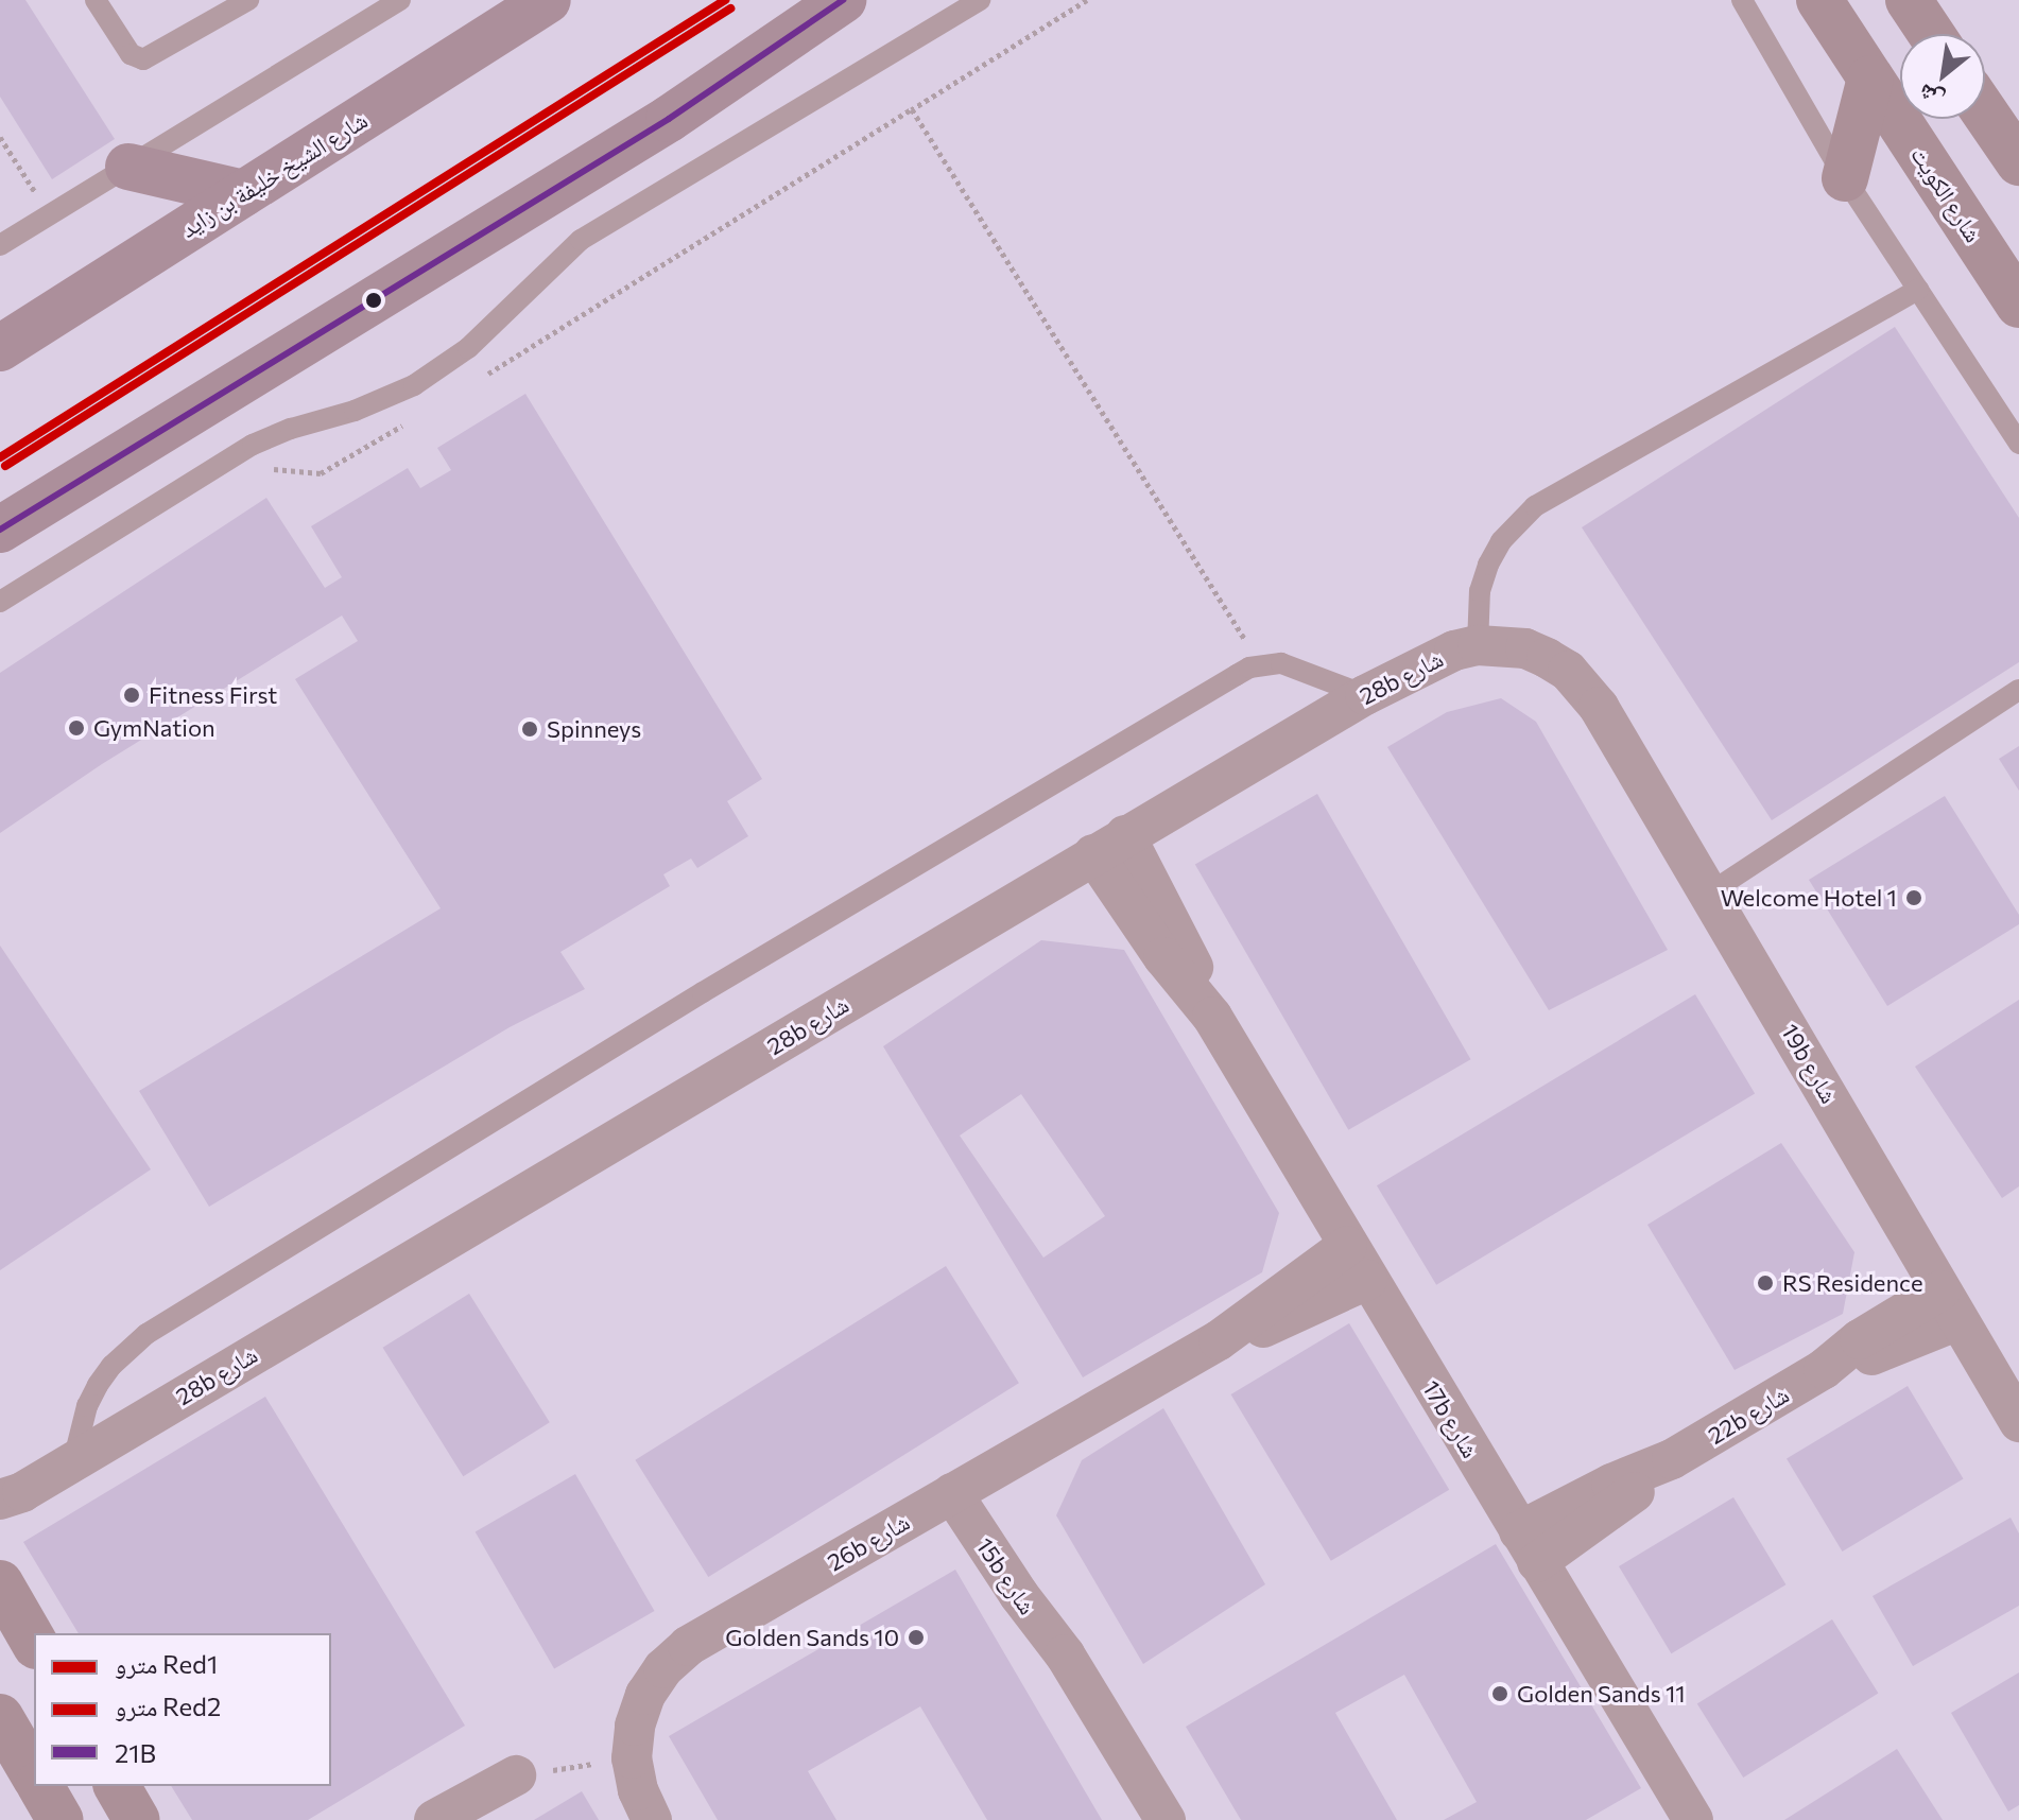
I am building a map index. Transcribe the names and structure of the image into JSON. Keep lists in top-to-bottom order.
{
  "streets": {
    "main road": ["شارع الشيخ خليفة بن زايد", "شارع الكويت"],
    "street": [
      "28b شارع",
      "19b شارع",
      "22b شارع",
      "17b شارع",
      "26b شارع",
      "15b شارع"
    ]
  },
  "crossings": [
    ["28b شارع", "19b شارع"],
    ["28b شارع", "17b شارع"],
    ["19b شارع", "22b شارع"],
    ["22b شارع", "17b شارع"],
    ["17b شارع", "26b شارع"],
    ["26b شارع", "15b شارع"]
  ],
  "places": [
    "Fitness First",
    "GymNation",
    "Spinneys",
    "Welcome Hotel 1",
    "RS Residence",
    "Golden Sands 10",
    "Golden Sands 11"
  ],
  "lines": ["metro line Red1", "transit line 21B", "metro line Red2"],
  "legend": ["مترو Red1", "مترو Red2", "21B"],
  "north": "bottom left"
}
